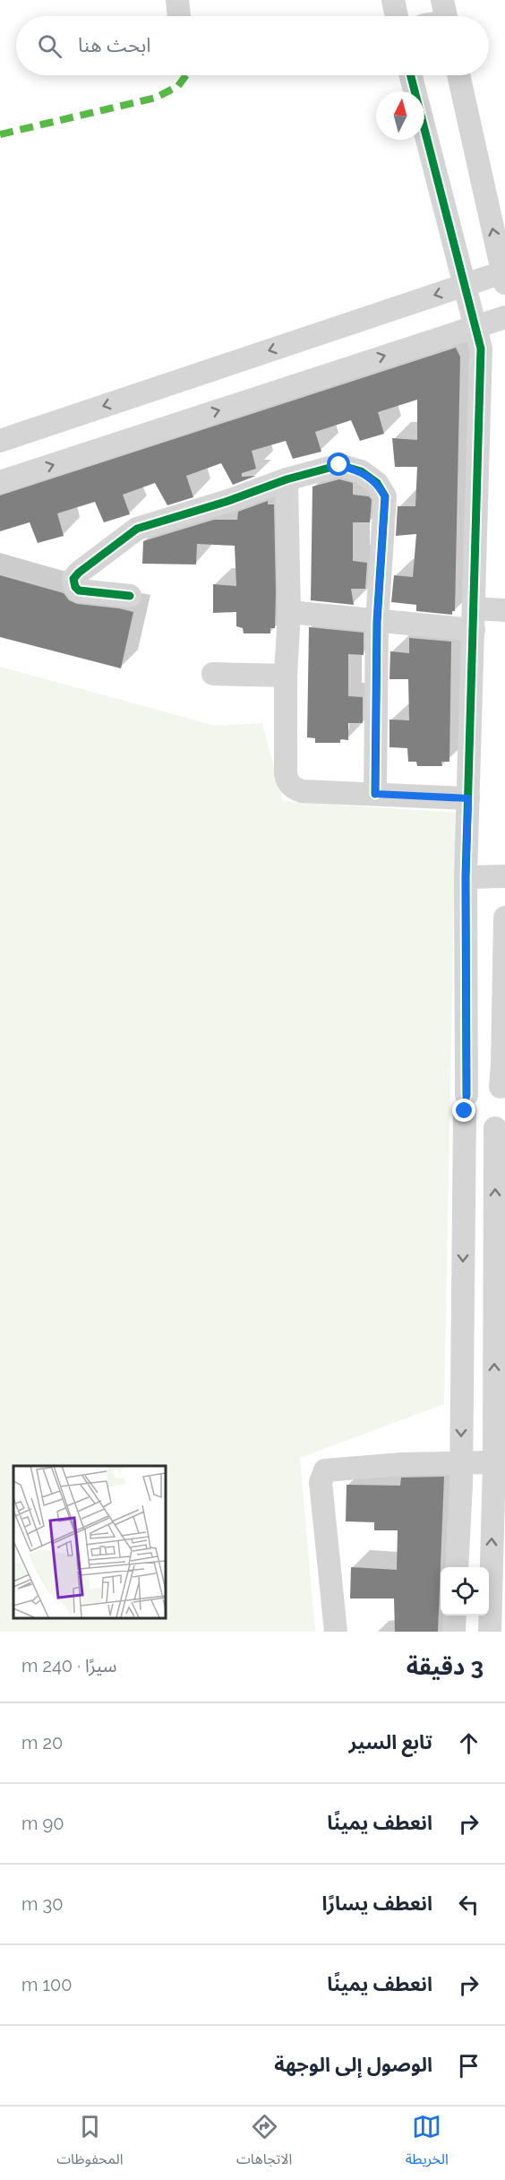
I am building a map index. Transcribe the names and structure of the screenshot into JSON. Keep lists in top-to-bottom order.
{
  "north": "top",
  "page": {
    "search": "ابحث هنا",
    "heading": ["3 دقيقة", "سيرًا · 240 m"],
    "list": [
      ["تابع السير", "20 m"],
      ["انعطف يمينًا", "90 m"],
      ["انعطف يسارًا", "30 m"],
      ["انعطف يمينًا", "100 m"],
      "الوصول إلى الوجهة"
    ],
    "nav": ["الخريطة", "الاتجاهات", "المحفوظات"]
  }
}
